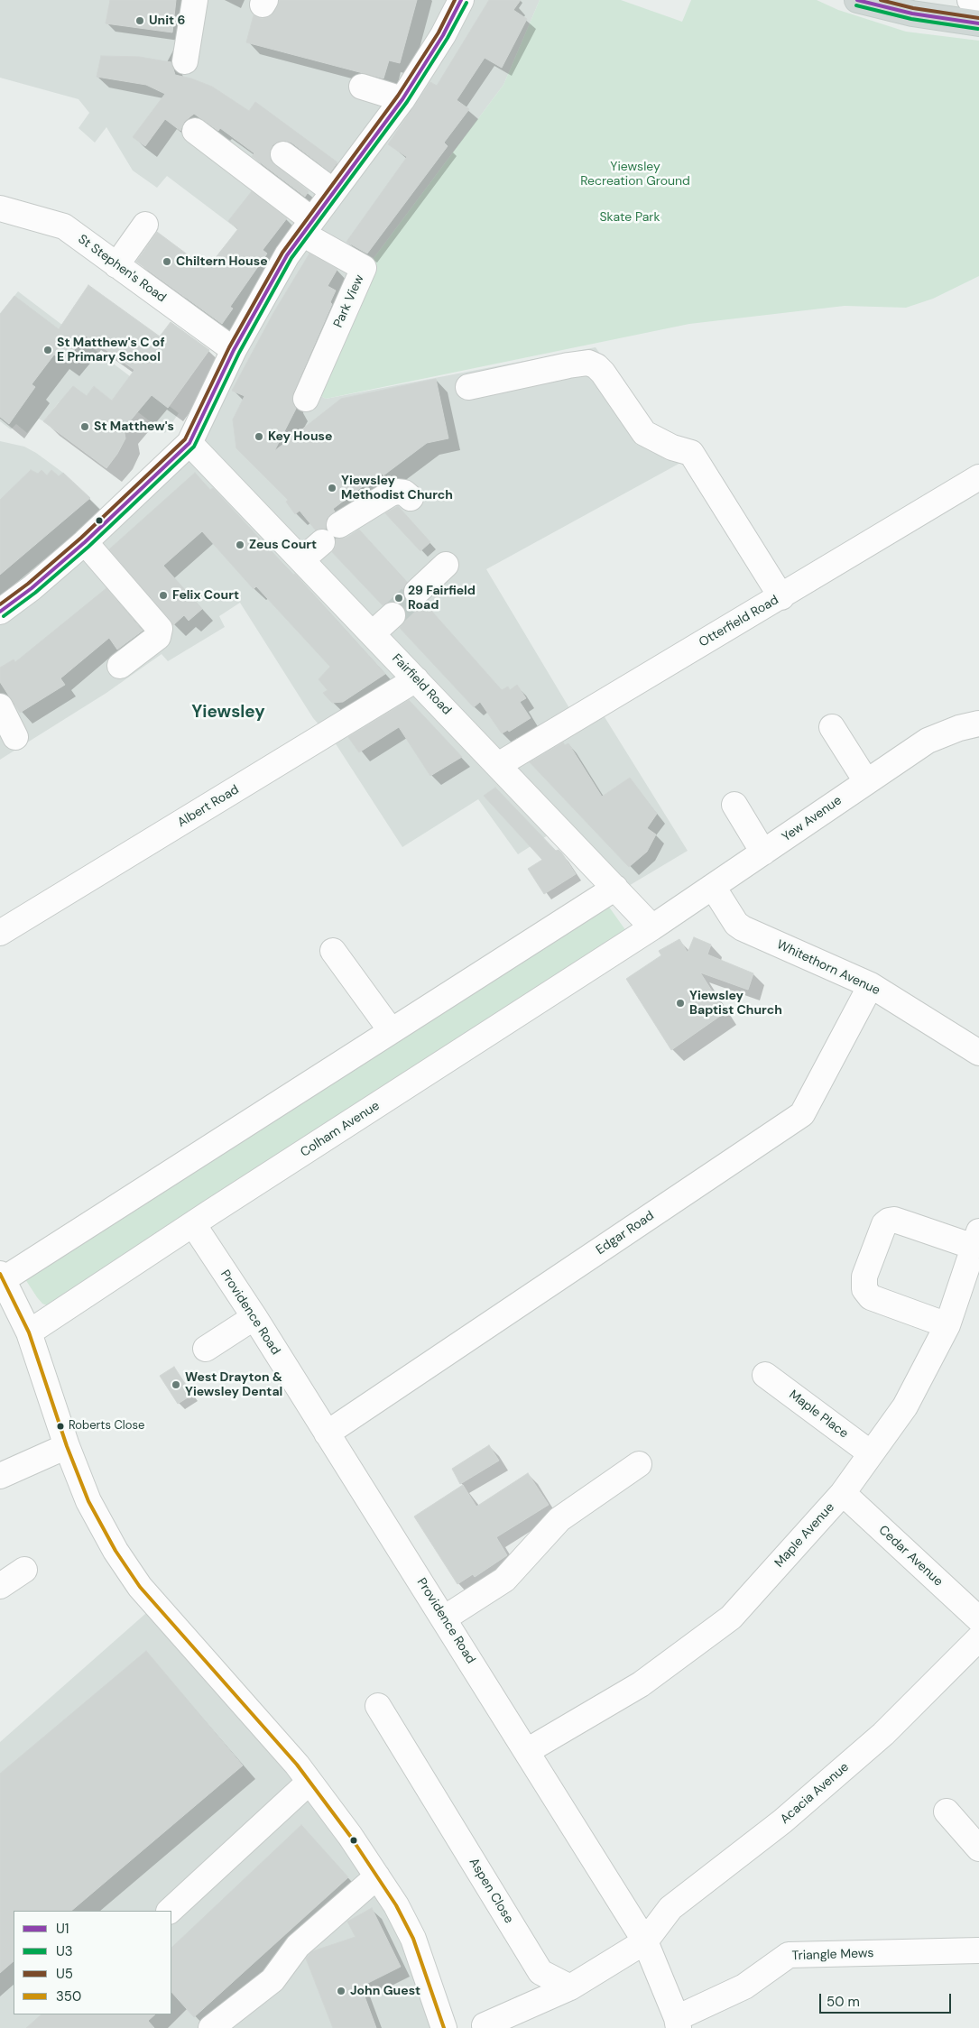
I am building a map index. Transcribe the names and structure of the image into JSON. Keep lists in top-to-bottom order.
{
  "streets": {
    "street": [
      "St Stephen's Road",
      "Park View",
      "Otterfield Road",
      "Fairfield Road",
      "Albert Road",
      "Yew Avenue",
      "Whitethorn Avenue",
      "Colham Avenue",
      "Edgar Road",
      "Providence Road",
      "Maple Place",
      "Maple Avenue",
      "Cedar Avenue",
      "Acacia Avenue",
      "Aspen Close",
      "Triangle Mews"
    ]
  },
  "crossings": [
    ["Otterfield Road", "Fairfield Road"],
    ["Fairfield Road", "Albert Road"],
    ["Fairfield Road", "Yew Avenue"],
    ["Fairfield Road", "Colham Avenue"],
    ["Yew Avenue", "Whitethorn Avenue"],
    ["Yew Avenue", "Colham Avenue"],
    ["Whitethorn Avenue", "Edgar Road"],
    ["Colham Avenue", "Providence Road"],
    ["Edgar Road", "Providence Road"],
    ["Providence Road", "Maple Avenue"],
    ["Providence Road", "Acacia Avenue"],
    ["Providence Road", "Triangle Mews"],
    ["Maple Place", "Maple Avenue"],
    ["Maple Avenue", "Cedar Avenue"]
  ],
  "districts": ["Yiewsley"],
  "parks": ["Yiewsley Recreation Ground", "Skate Park"],
  "places": [
    "Unit 6",
    "Chiltern House",
    "St Matthew's C of E Primary School",
    "St Matthew's",
    "Key House",
    "Yiewsley Methodist Church",
    "Zeus Court",
    "Felix Court",
    "29 Fairfield Road",
    "Yiewsley Baptist Church",
    "West Drayton & Yiewsley Dental",
    "Roberts Close",
    "John Guest"
  ],
  "lines": [
    "transit line U1",
    "transit line U5",
    "transit line U3",
    "transit line 350"
  ],
  "legend": [
    "U1",
    "U3",
    "U5",
    "350"
  ],
  "scale_bar": "50 m"
}
